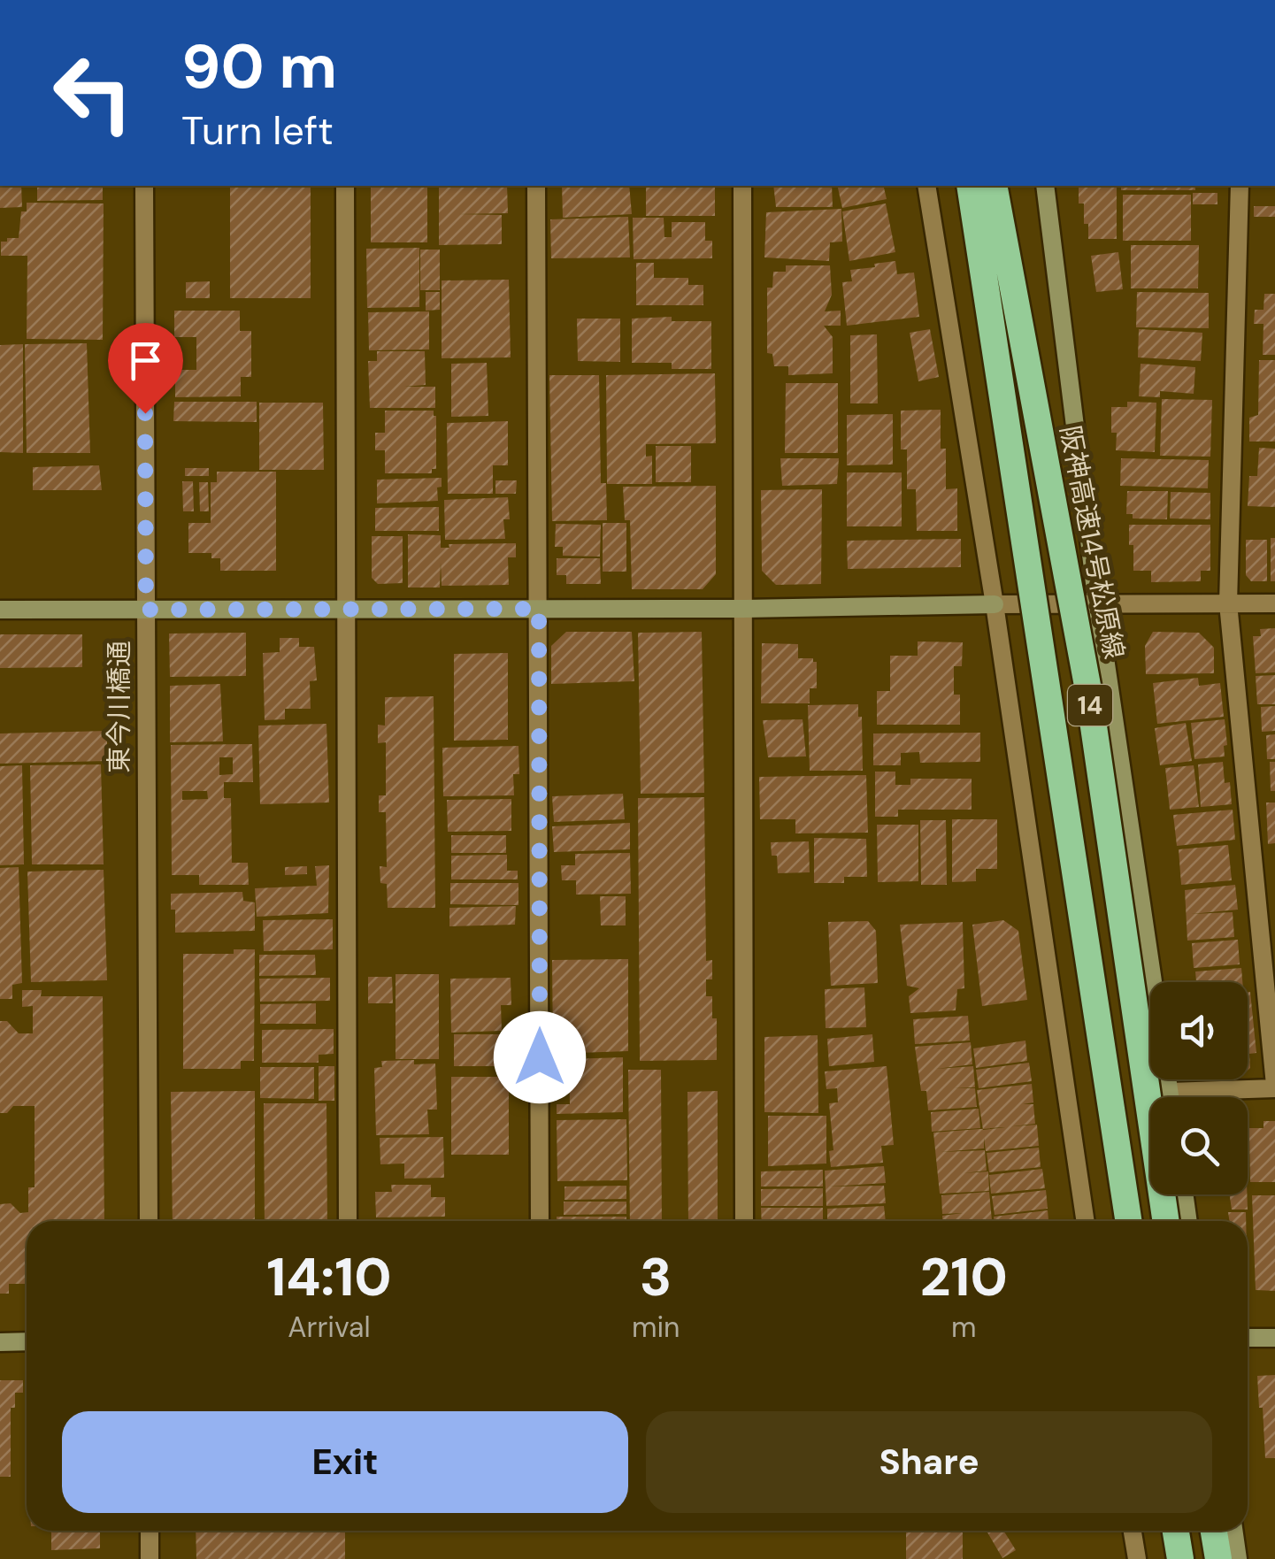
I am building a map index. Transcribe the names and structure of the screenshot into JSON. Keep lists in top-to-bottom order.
{
  "streets": {
    "highway": ["阪神高速14号松原線", "14"],
    "street": ["東今川橋通"]
  },
  "page": {
    "turn": ["90 m", "Turn left"],
    "eta": [
      "14:10",
      "Arrival",
      "3",
      "min",
      "210",
      "m"
    ],
    "buttons": ["Exit", "Share"]
  }
}
